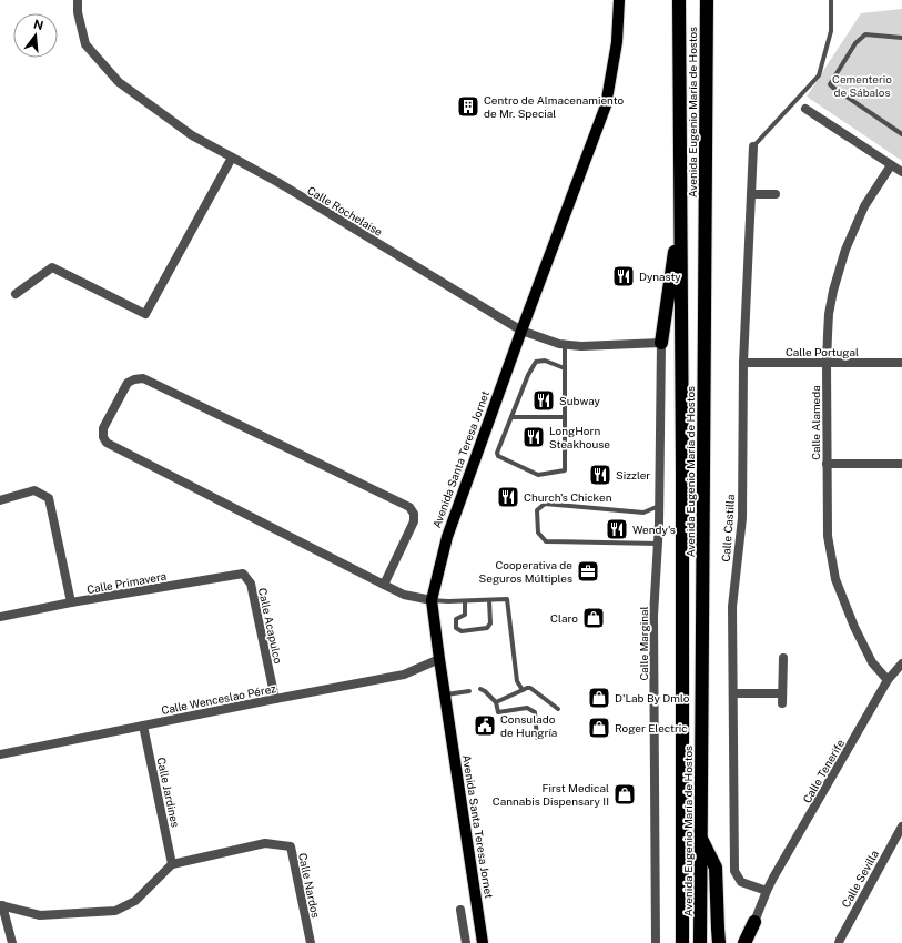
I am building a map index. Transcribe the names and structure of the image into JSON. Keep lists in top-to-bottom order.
{
  "streets": {
    "highway": ["Avenida Eugenio María de Hostos"],
    "main road": ["Avenida Santa Teresa Jornet"],
    "street": [
      "Calle Rochelaise",
      "Calle Portugal",
      "Calle Alameda",
      "Calle Castilla",
      "Calle Primavera",
      "Calle Acapulco",
      "Calle Marginal",
      "Calle Wenceslao Pérez",
      "Calle Tenerife",
      "Calle Jardines",
      "Calle Sevilla",
      "Calle Nardos"
    ]
  },
  "crossings": [
    ["Calle Rochelaise", "Avenida Santa Teresa Jornet"],
    ["Calle Rochelaise", "Calle Marginal"],
    ["Calle Portugal", "Calle Alameda"],
    ["Calle Portugal", "Calle Castilla"],
    ["Calle Alameda", "Calle Tenerife"],
    ["Avenida Santa Teresa Jornet", "Calle Wenceslao Pérez"],
    ["Calle Castilla", "Calle Tenerife"],
    ["Calle Primavera", "Calle Acapulco"],
    ["Calle Acapulco", "Calle Wenceslao Pérez"],
    ["Calle Wenceslao Pérez", "Calle Jardines"],
    ["Calle Jardines", "Calle Nardos"]
  ],
  "parks": ["Cementerio de Sábalos"],
  "places": {
    "building": ["Centro de Almacenamiento de Mr. Special"],
    "restaurant": [
      "Dynasty",
      "Subway",
      "LongHorn Steakhouse",
      "Sizzler",
      "Church's Chicken",
      "Wendy's"
    ],
    "office": ["Cooperativa de Seguros Múltiples"],
    "shop": [
      "Claro",
      "D'Lab By Dmlo",
      "Roger Electric",
      "First Medical Cannabis Dispensary II"
    ],
    "public building": ["Consulado de Hungría"]
  },
  "north": "top"
}
